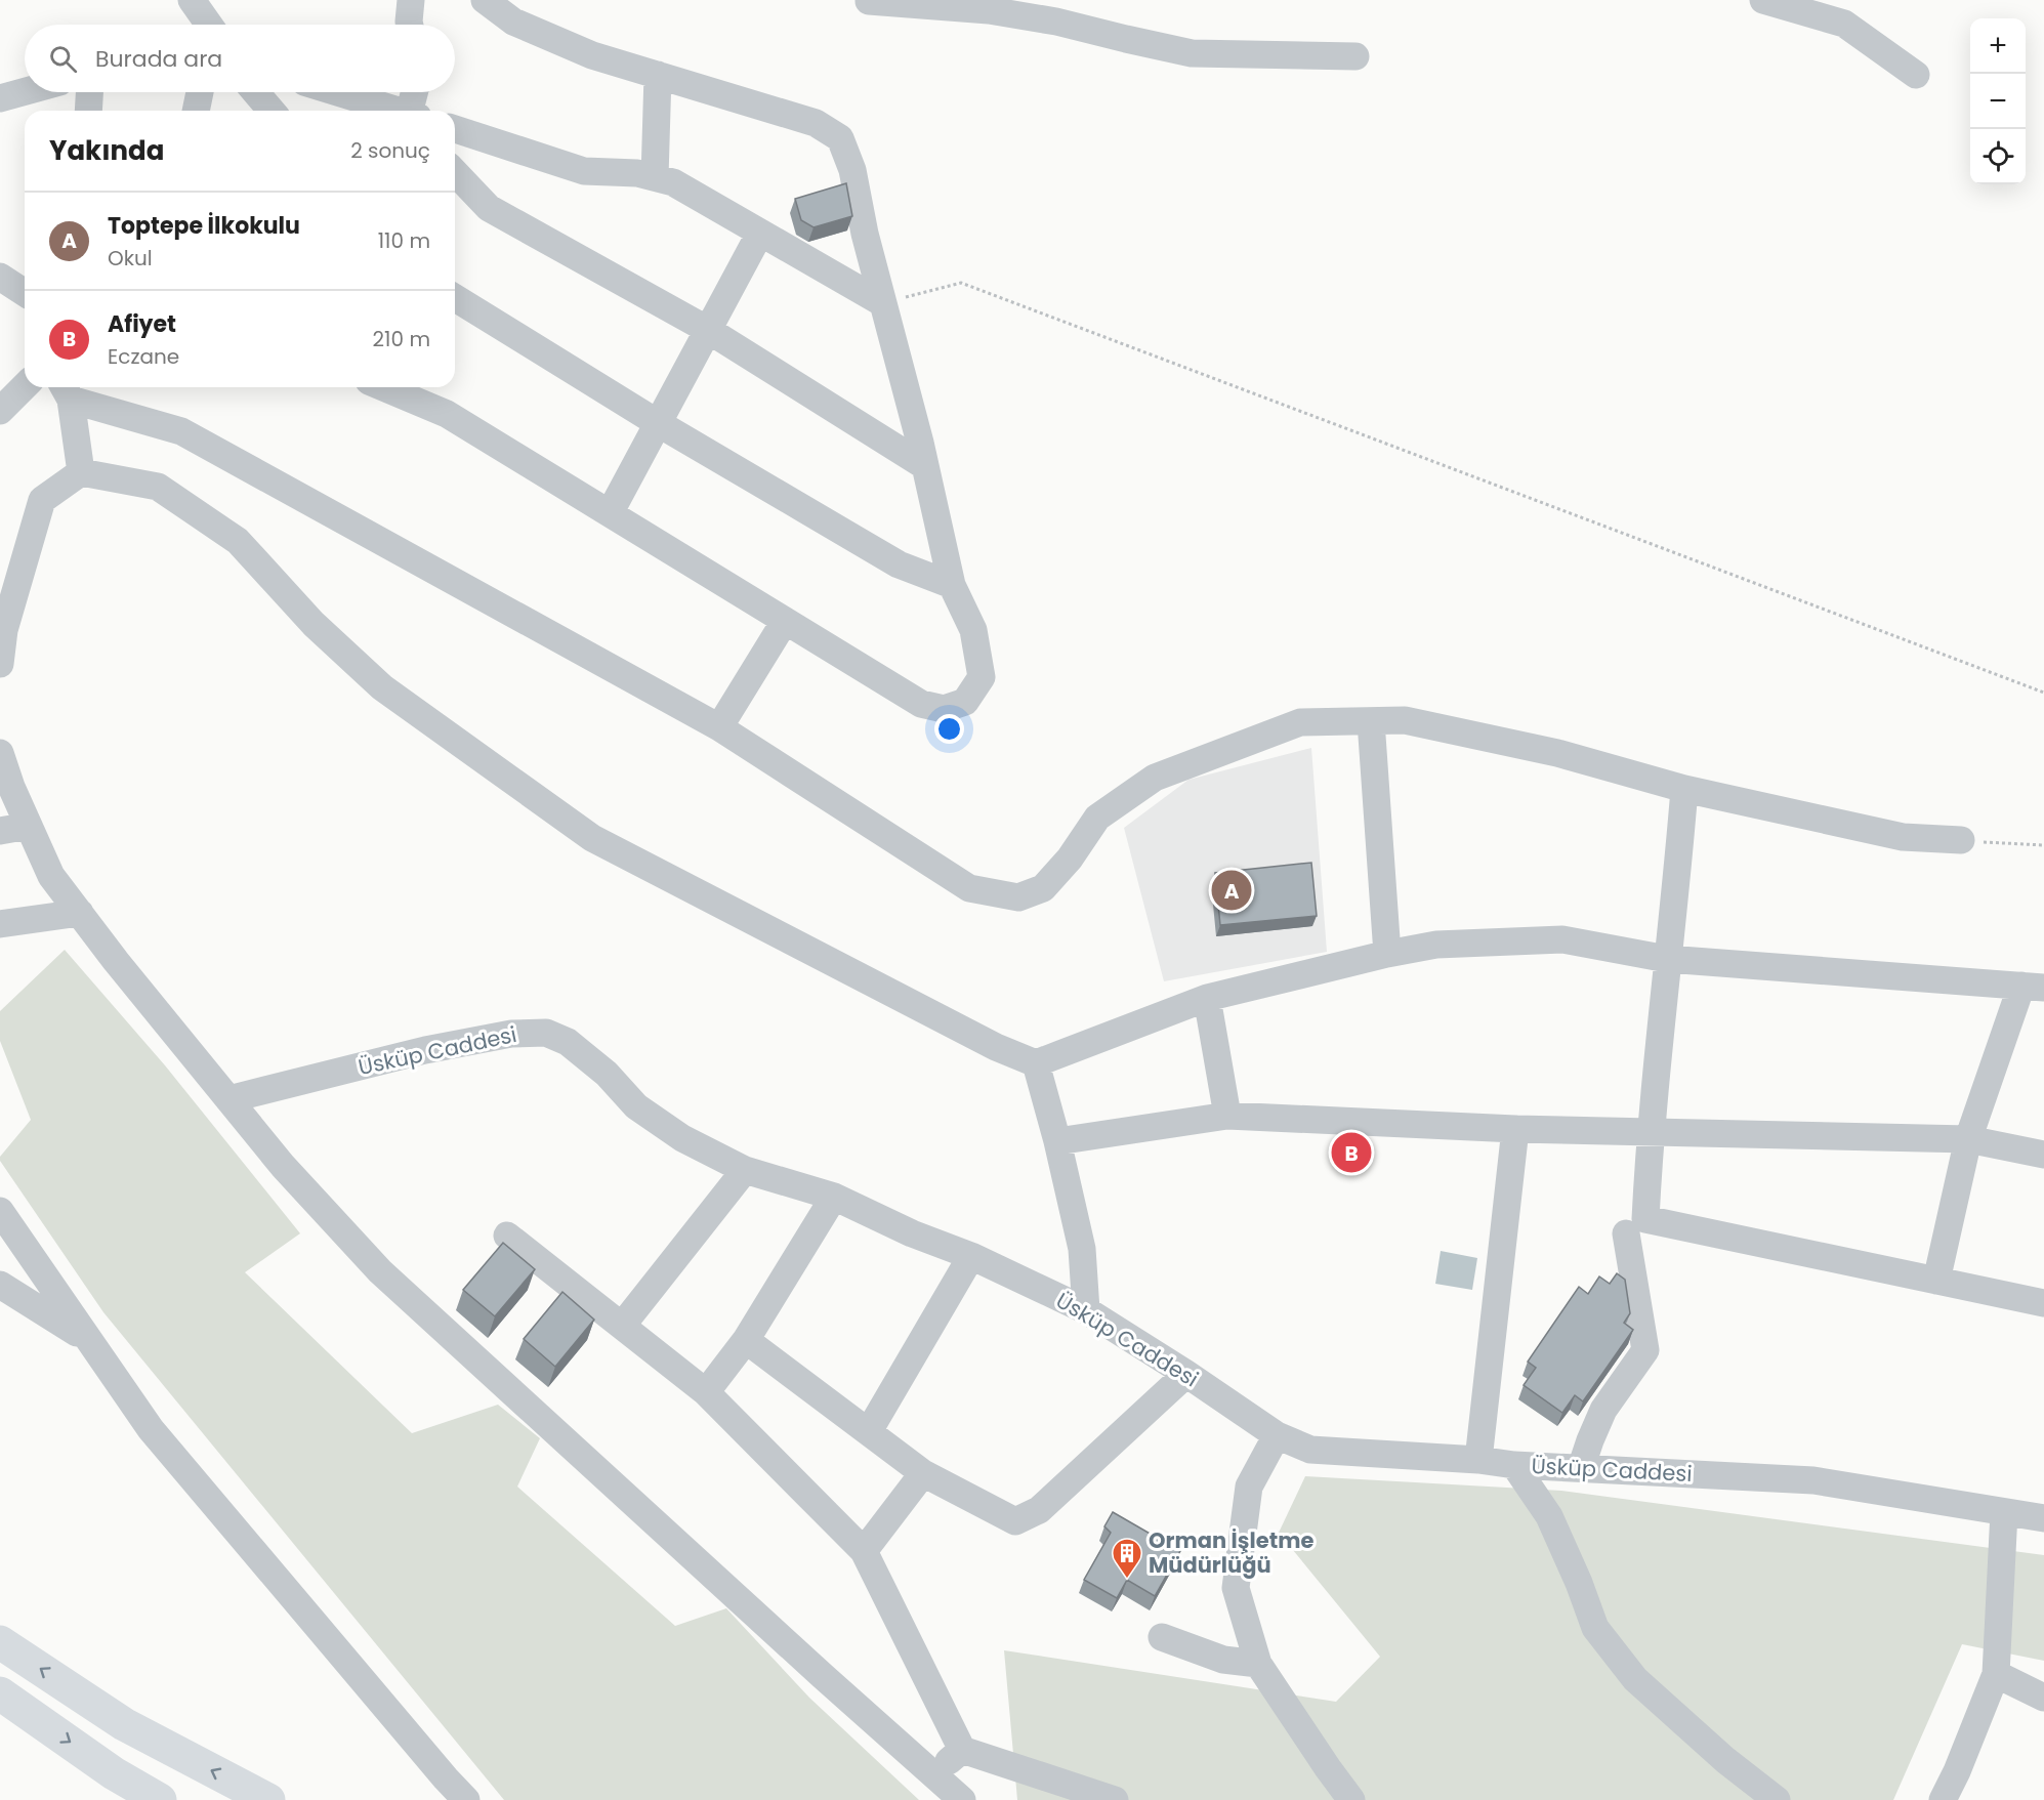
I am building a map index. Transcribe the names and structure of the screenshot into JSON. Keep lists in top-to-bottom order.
{
  "streets": {
    "street": ["Üsküp Caddesi"]
  },
  "places": {
    "building": ["Orman İşletme Müdürlüğü"]
  },
  "page": {
    "map_buttons": ["+", "−"],
    "search": "Burada ara",
    "heading": ["Yakında", "2 sonuç"],
    "list": [
      {
        "mark": "A",
        "name": "Toptepe İlkokulu",
        "note": "Okul",
        "value": "110 m"
      },
      {
        "mark": "B",
        "name": "Afiyet",
        "note": "Eczane",
        "value": "210 m"
      }
    ],
    "pins": ["A", "B"]
  }
}
